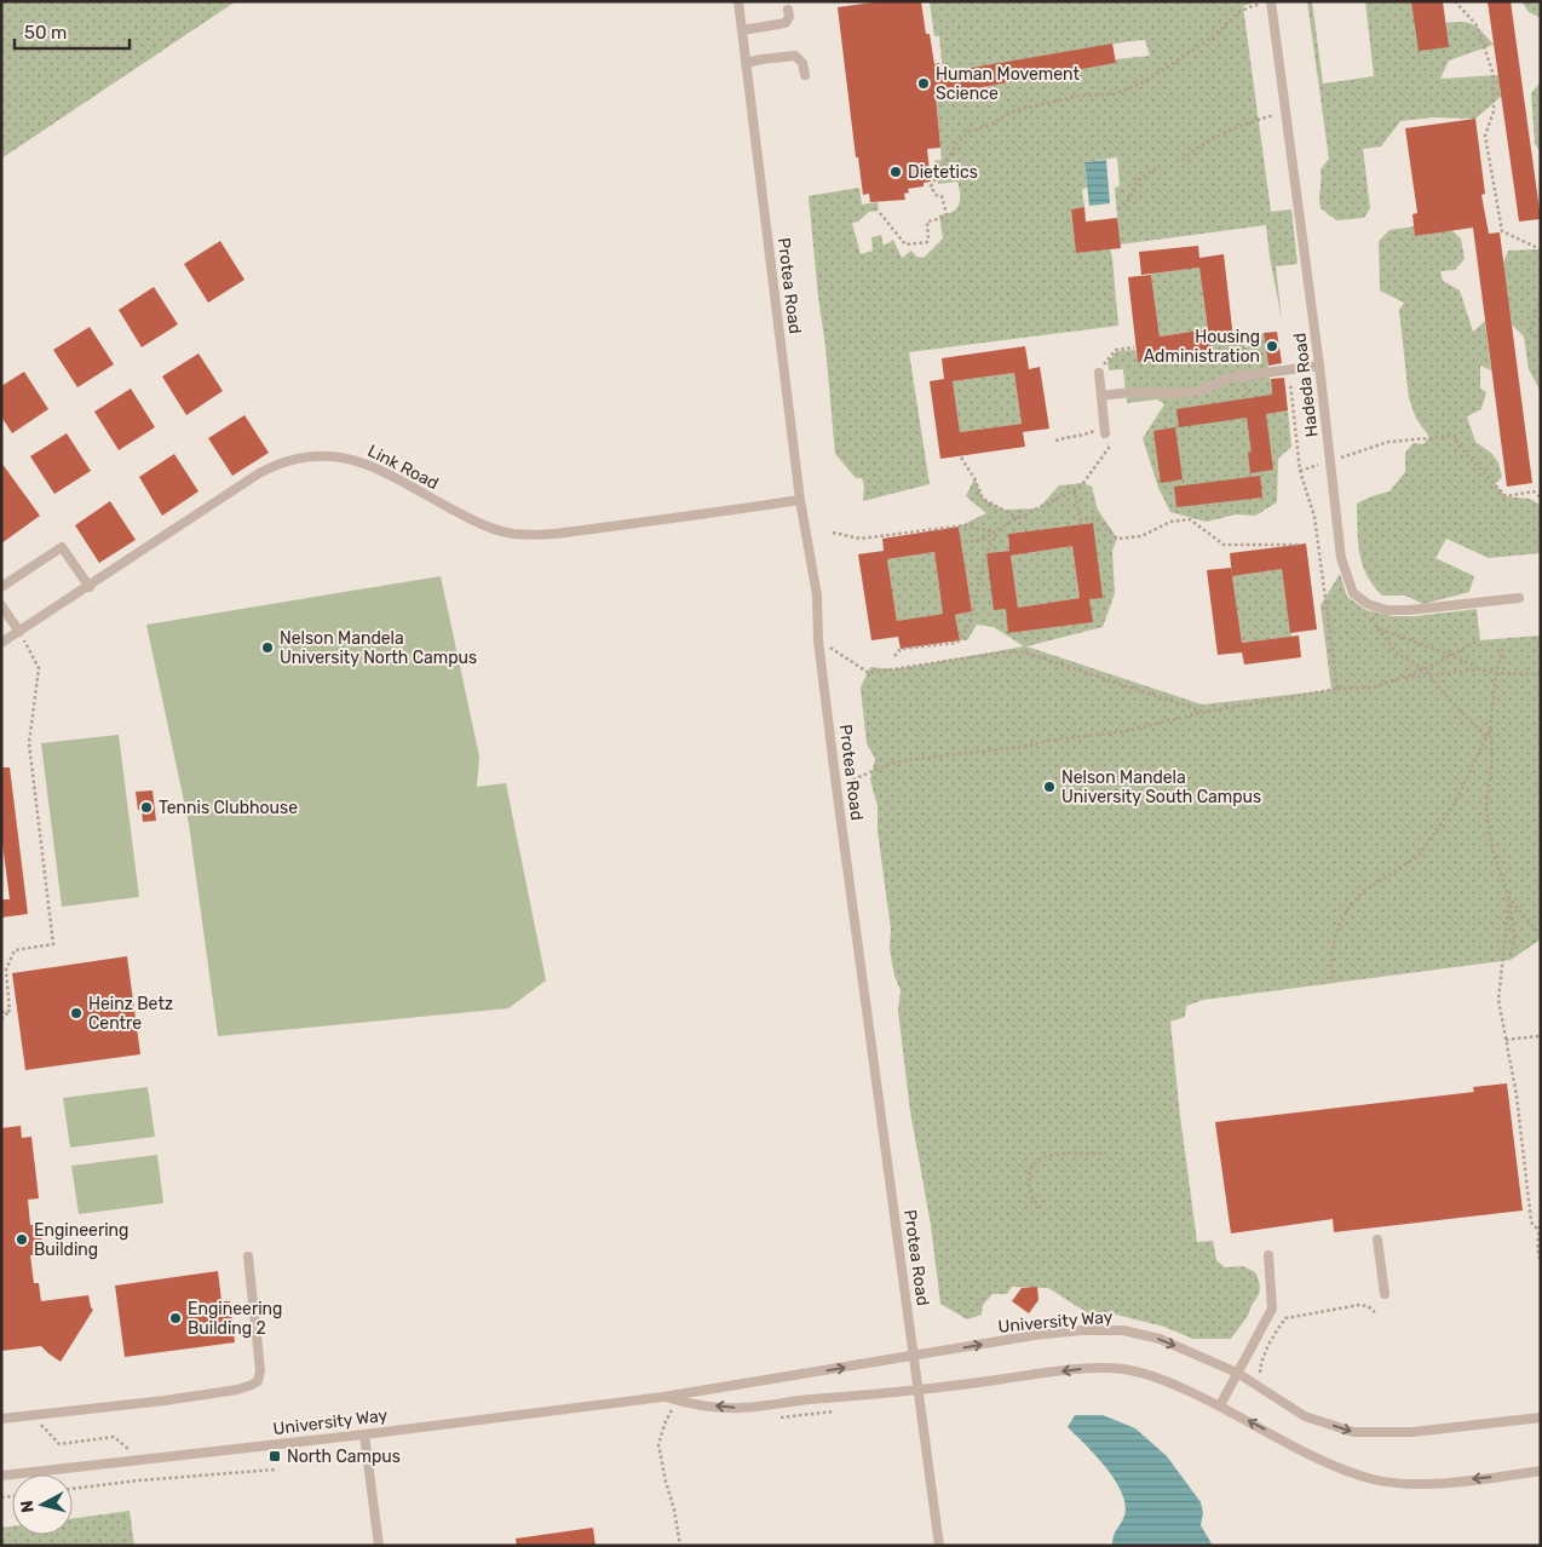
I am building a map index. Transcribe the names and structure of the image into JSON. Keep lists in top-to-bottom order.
{
  "streets": {
    "lane": [
      "Protea Road",
      "Hadeda Road",
      "Link Road",
      "University Way"
    ]
  },
  "crossings": [
    ["Protea Road", "Link Road"],
    ["Protea Road", "University Way"]
  ],
  "places": {
    "other": [
      "Human Movement Science",
      "Dietetics",
      "Housing Administration",
      "Nelson Mandela University North Campus",
      "Nelson Mandela University South Campus",
      "Tennis Clubhouse",
      "Heinz Betz Centre",
      "Engineering Building",
      "Engineering Building 2"
    ],
    "transit": ["North Campus"]
  },
  "scale_bar": "50 m",
  "north": "left"
}
